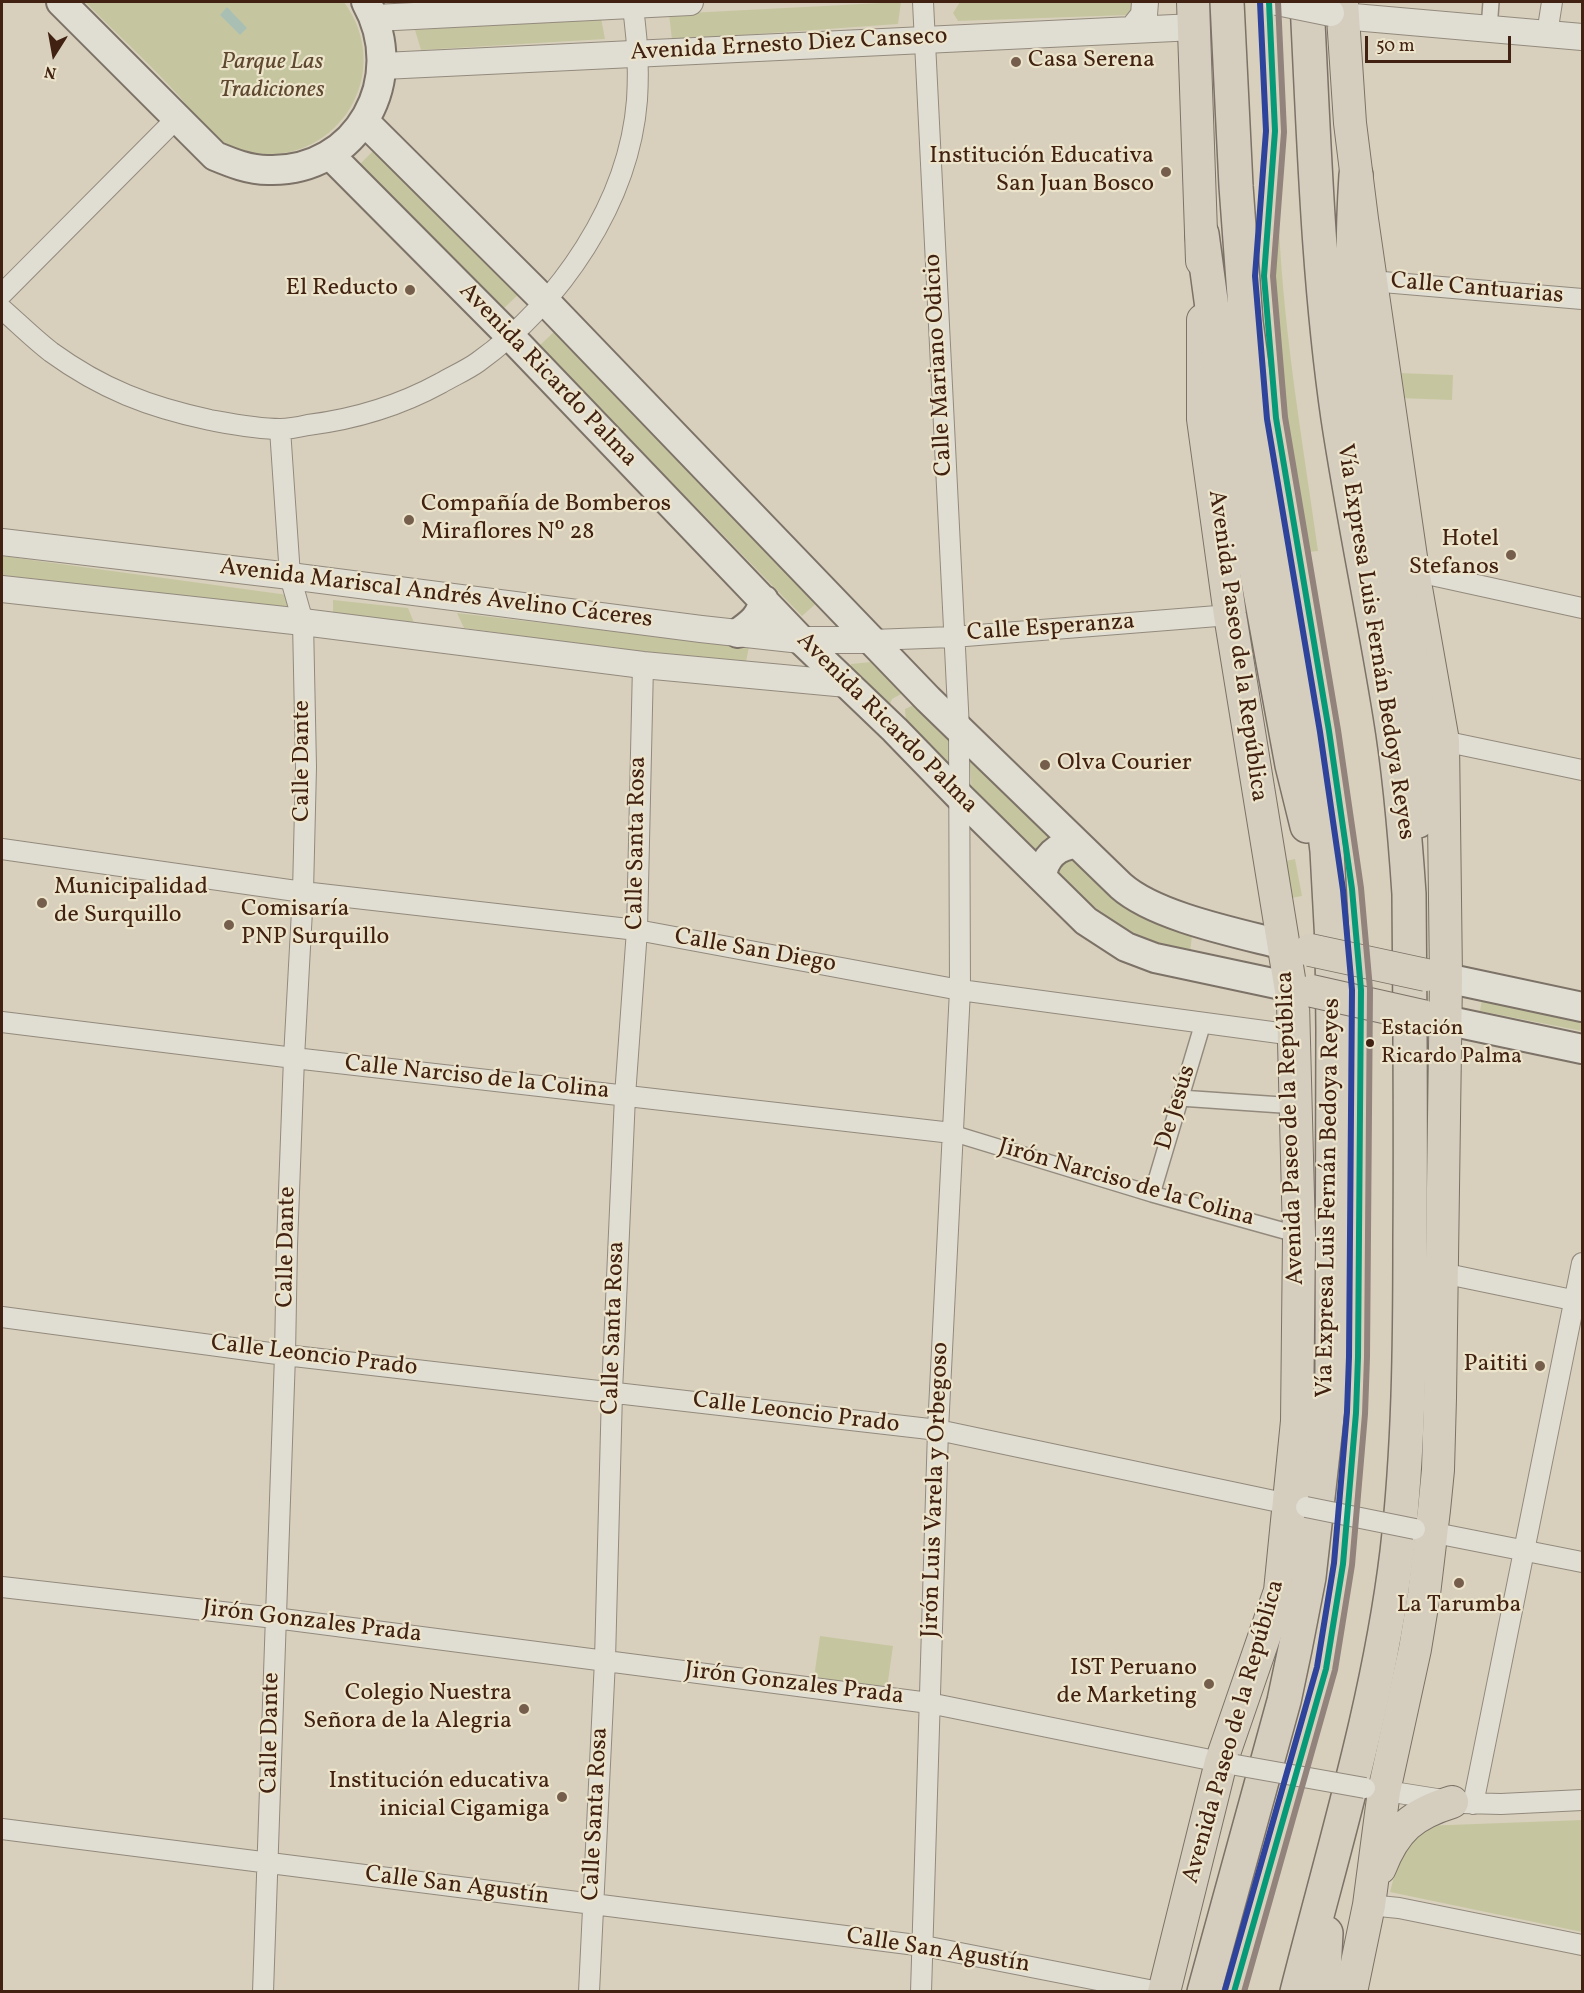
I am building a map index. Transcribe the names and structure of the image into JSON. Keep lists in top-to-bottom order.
{
  "streets": {
    "highway": ["Vía Expresa Luis Fernán Bedoya Reyes"],
    "main road": ["Avenida Ricardo Palma", "Avenida Paseo de la República"],
    "street": [
      "Avenida Ernesto Diez Canseco",
      "Calle Cantuarias",
      "Calle Mariano Odicio",
      "Avenida Mariscal Andrés Avelino Cáceres",
      "Calle Esperanza",
      "Calle Dante",
      "Calle Santa Rosa",
      "Calle San Diego",
      "Calle Narciso de la Colina",
      "De Jesús",
      "Jirón Narciso de la Colina",
      "Calle Leoncio Prado",
      "Jirón Luis Varela y Orbegoso",
      "Jirón Gonzales Prada",
      "Calle San Agustín"
    ]
  },
  "crossings": [
    ["Avenida Ernesto Diez Canseco", "Calle Mariano Odicio"],
    ["Avenida Ernesto Diez Canseco", "Avenida Paseo de la República"],
    ["Calle Mariano Odicio", "Avenida Ricardo Palma"],
    ["Calle Mariano Odicio", "Calle Esperanza"],
    ["Calle Mariano Odicio", "Jirón Luis Varela y Orbegoso"],
    ["Avenida Ricardo Palma", "Avenida Mariscal Andrés Avelino Cáceres"],
    ["Avenida Ricardo Palma", "Calle Esperanza"],
    ["Avenida Ricardo Palma", "Avenida Paseo de la República"],
    ["Avenida Ricardo Palma", "Jirón Luis Varela y Orbegoso"],
    ["Avenida Mariscal Andrés Avelino Cáceres", "Calle Esperanza"],
    ["Avenida Mariscal Andrés Avelino Cáceres", "Calle Dante"],
    ["Avenida Mariscal Andrés Avelino Cáceres", "Calle Santa Rosa"],
    ["Calle Esperanza", "Avenida Paseo de la República"],
    ["Avenida Paseo de la República", "Calle San Diego"],
    ["Avenida Paseo de la República", "Jirón Narciso de la Colina"],
    ["Avenida Paseo de la República", "Calle Leoncio Prado"],
    ["Avenida Paseo de la República", "Jirón Gonzales Prada"],
    ["Calle Dante", "Calle San Diego"],
    ["Calle Dante", "Calle Narciso de la Colina"],
    ["Calle Dante", "Calle Leoncio Prado"],
    ["Calle Dante", "Jirón Gonzales Prada"],
    ["Calle Dante", "Calle San Agustín"],
    ["Calle Santa Rosa", "Calle San Diego"],
    ["Calle Santa Rosa", "Calle Narciso de la Colina"],
    ["Calle Santa Rosa", "Calle Leoncio Prado"],
    ["Calle Santa Rosa", "Jirón Gonzales Prada"],
    ["Calle Santa Rosa", "Calle San Agustín"],
    ["Calle San Diego", "De Jesús"],
    ["Calle San Diego", "Jirón Luis Varela y Orbegoso"],
    ["Calle Narciso de la Colina", "Jirón Narciso de la Colina"],
    ["Calle Narciso de la Colina", "Jirón Luis Varela y Orbegoso"],
    ["De Jesús", "Jirón Narciso de la Colina"],
    ["Jirón Narciso de la Colina", "Jirón Luis Varela y Orbegoso"],
    ["Calle Leoncio Prado", "Jirón Luis Varela y Orbegoso"],
    ["Jirón Luis Varela y Orbegoso", "Jirón Gonzales Prada"],
    ["Jirón Luis Varela y Orbegoso", "Calle San Agustín"]
  ],
  "parks": ["Parque Las Tradiciones"],
  "places": [
    "Casa Serena",
    "Institución Educativa San Juan Bosco",
    "El Reducto",
    "Compañía de Bomberos Miraflores Nº 28",
    "Hotel Stefanos",
    "Olva Courier",
    "Municipalidad de Surquillo",
    "Comisaría PNP Surquillo",
    "Estación Ricardo Palma",
    "Paititi",
    "La Tarumba",
    "IST Peruano de Marketing",
    "Colegio Nuestra Señora de la Alegria",
    "Institución educativa inicial Cigamiga"
  ],
  "scale_bar": "50 m",
  "north": "bottom"
}
